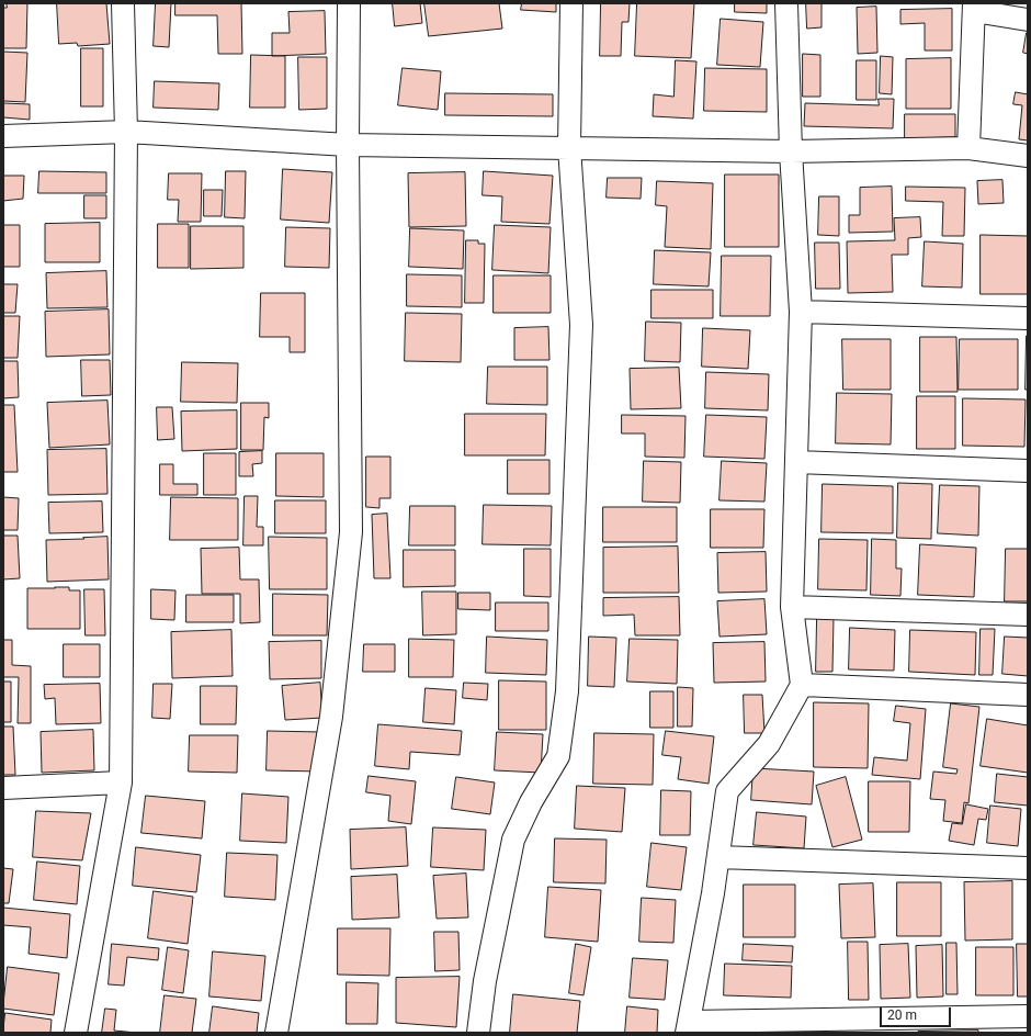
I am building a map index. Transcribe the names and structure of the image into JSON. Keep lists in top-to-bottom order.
{
  "scale_bar": "20 m"
}
